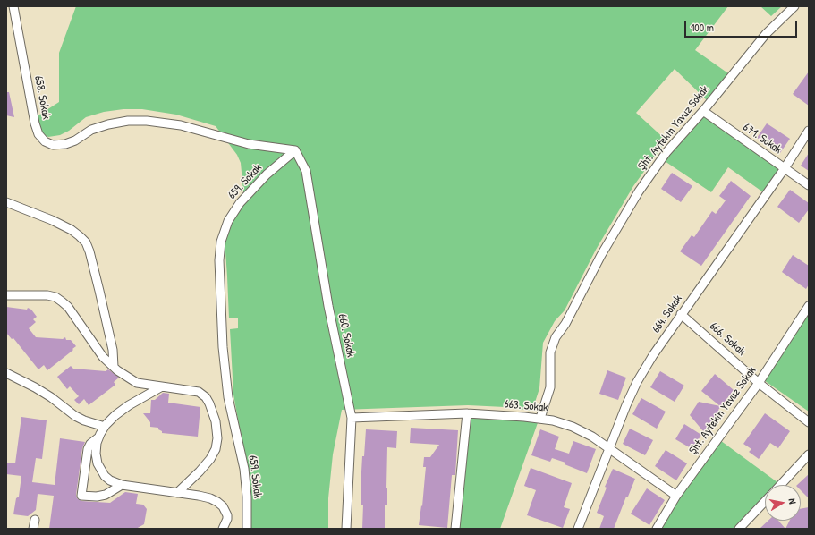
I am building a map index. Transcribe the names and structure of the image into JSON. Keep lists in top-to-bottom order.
{
  "streets": {
    "street": [
      "658. Sokak",
      "Şht. Aytekin Yavuz Sokak",
      "671. Sokak",
      "659. Sokak",
      "664. Sokak",
      "660. Sokak",
      "666. Sokak",
      "663. Sokak"
    ]
  },
  "crossings": [
    ["658. Sokak", "659. Sokak"],
    ["Şht. Aytekin Yavuz Sokak", "671. Sokak"],
    ["Şht. Aytekin Yavuz Sokak", "666. Sokak"],
    ["Şht. Aytekin Yavuz Sokak", "663. Sokak"],
    ["671. Sokak", "664. Sokak"],
    ["659. Sokak", "660. Sokak"],
    ["664. Sokak", "666. Sokak"],
    ["664. Sokak", "663. Sokak"],
    ["660. Sokak", "663. Sokak"]
  ],
  "scale_bar": "100 m",
  "north": "right"
}
